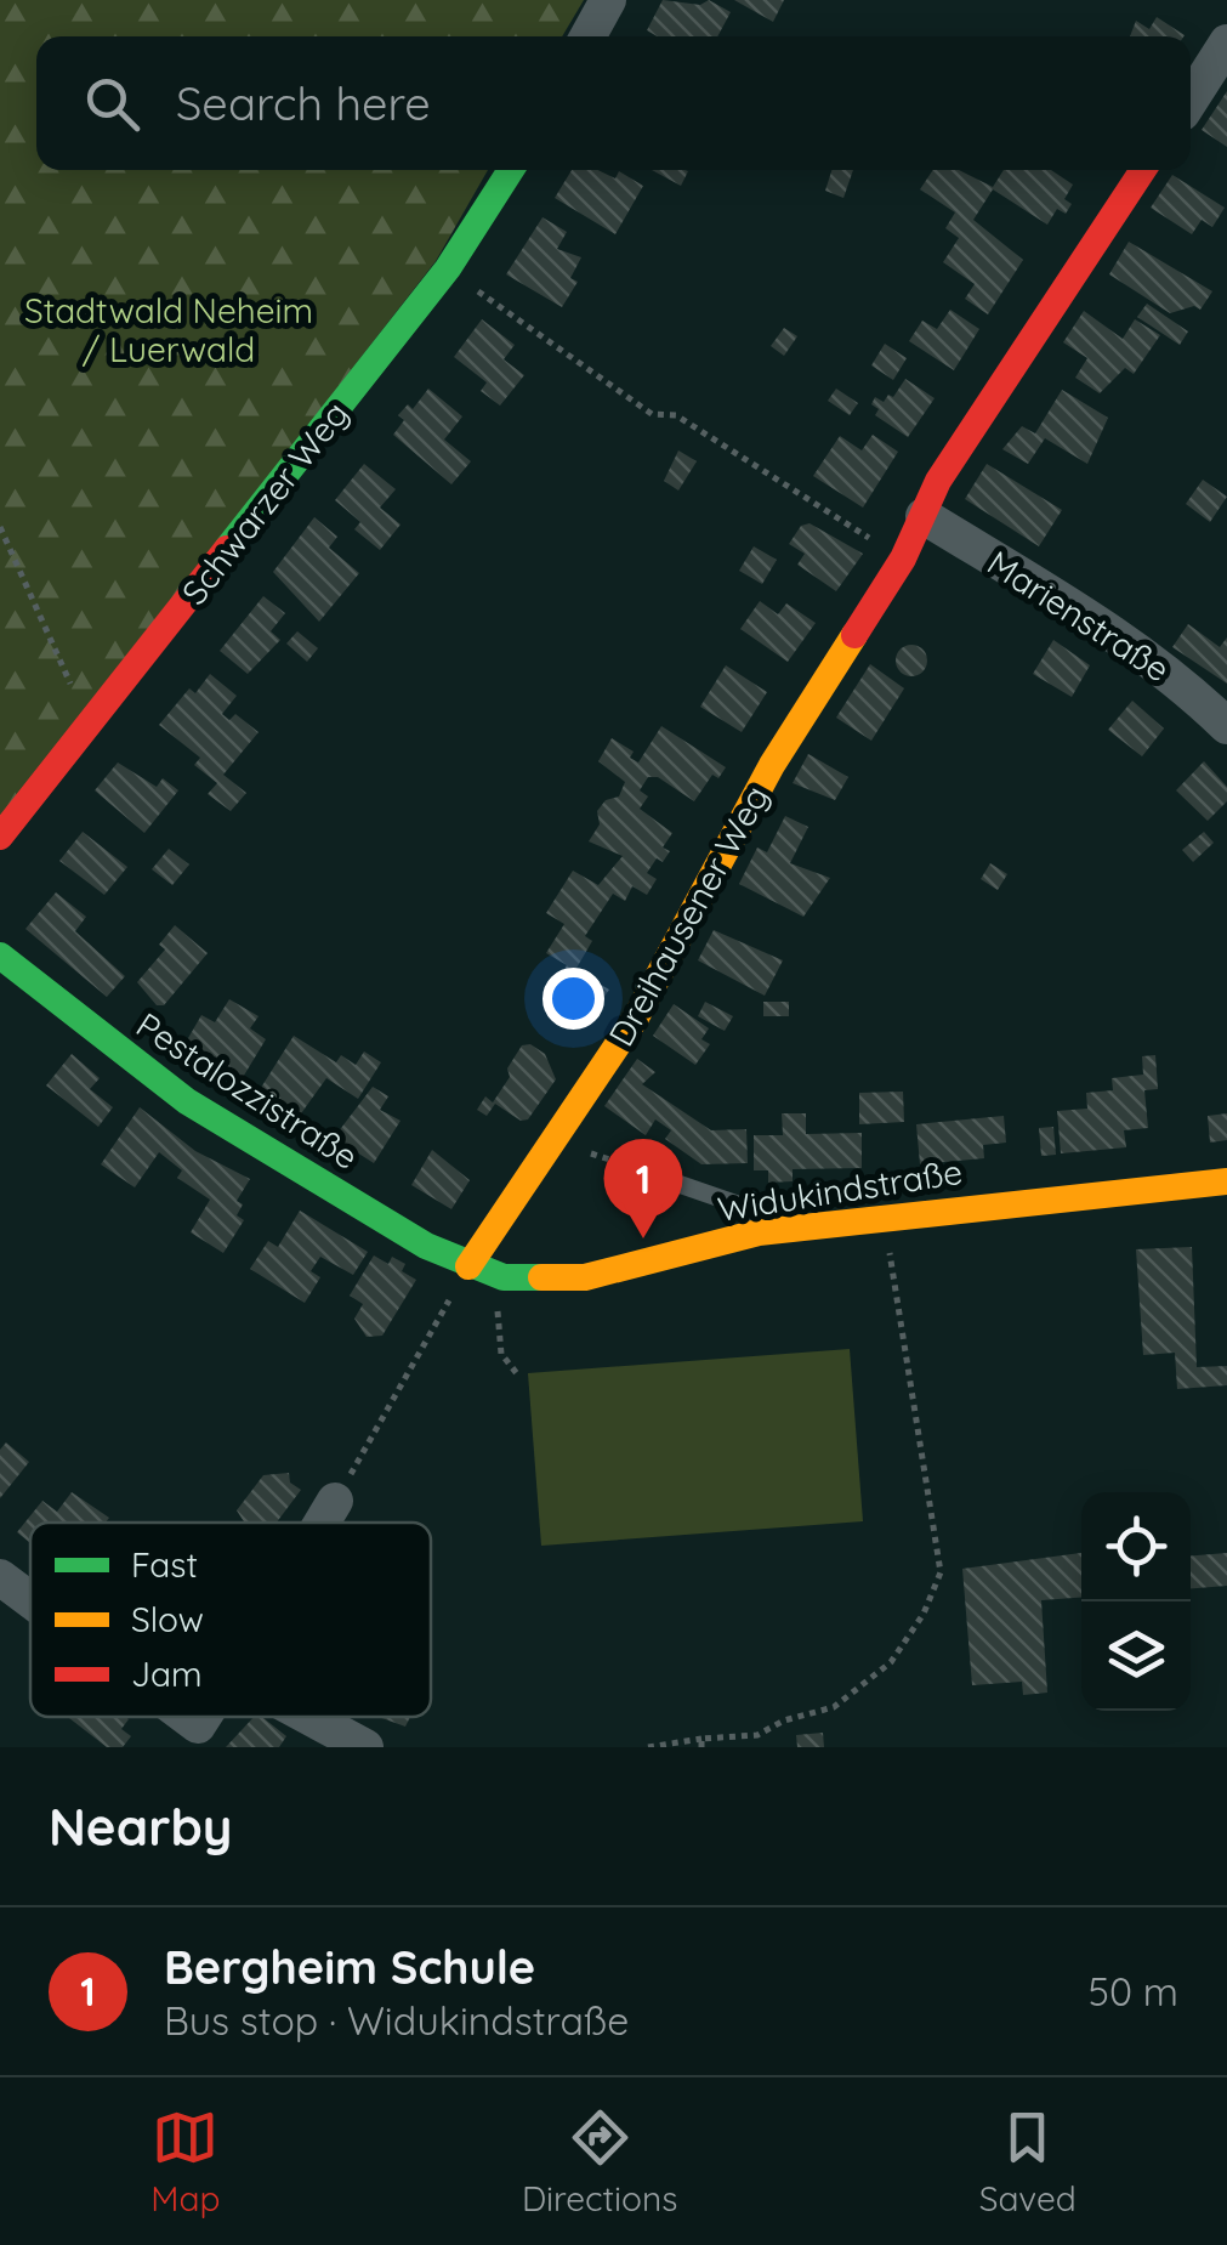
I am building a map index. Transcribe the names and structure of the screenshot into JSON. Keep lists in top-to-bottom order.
{
  "streets": {
    "street": [
      "Schwarzer Weg",
      "Marienstraße",
      "Dreihausener Weg",
      "Pestalozzistraße",
      "Widukindstraße"
    ]
  },
  "crossings": [
    ["Marienstraße", "Dreihausener Weg"],
    ["Dreihausener Weg", "Pestalozzistraße"],
    ["Dreihausener Weg", "Widukindstraße"],
    ["Pestalozzistraße", "Widukindstraße"]
  ],
  "parks": ["Stadtwald Neheim / Luerwald"],
  "legend": ["Fast", "Slow", "Jam"],
  "page": {
    "search": "Search here",
    "pins": "1",
    "heading": "Nearby",
    "list": [
      {
        "mark": "1",
        "name": "Bergheim Schule",
        "note": "Bus stop · Widukindstraße",
        "value": "50 m"
      }
    ],
    "nav": ["Map", "Directions", "Saved"]
  }
}
